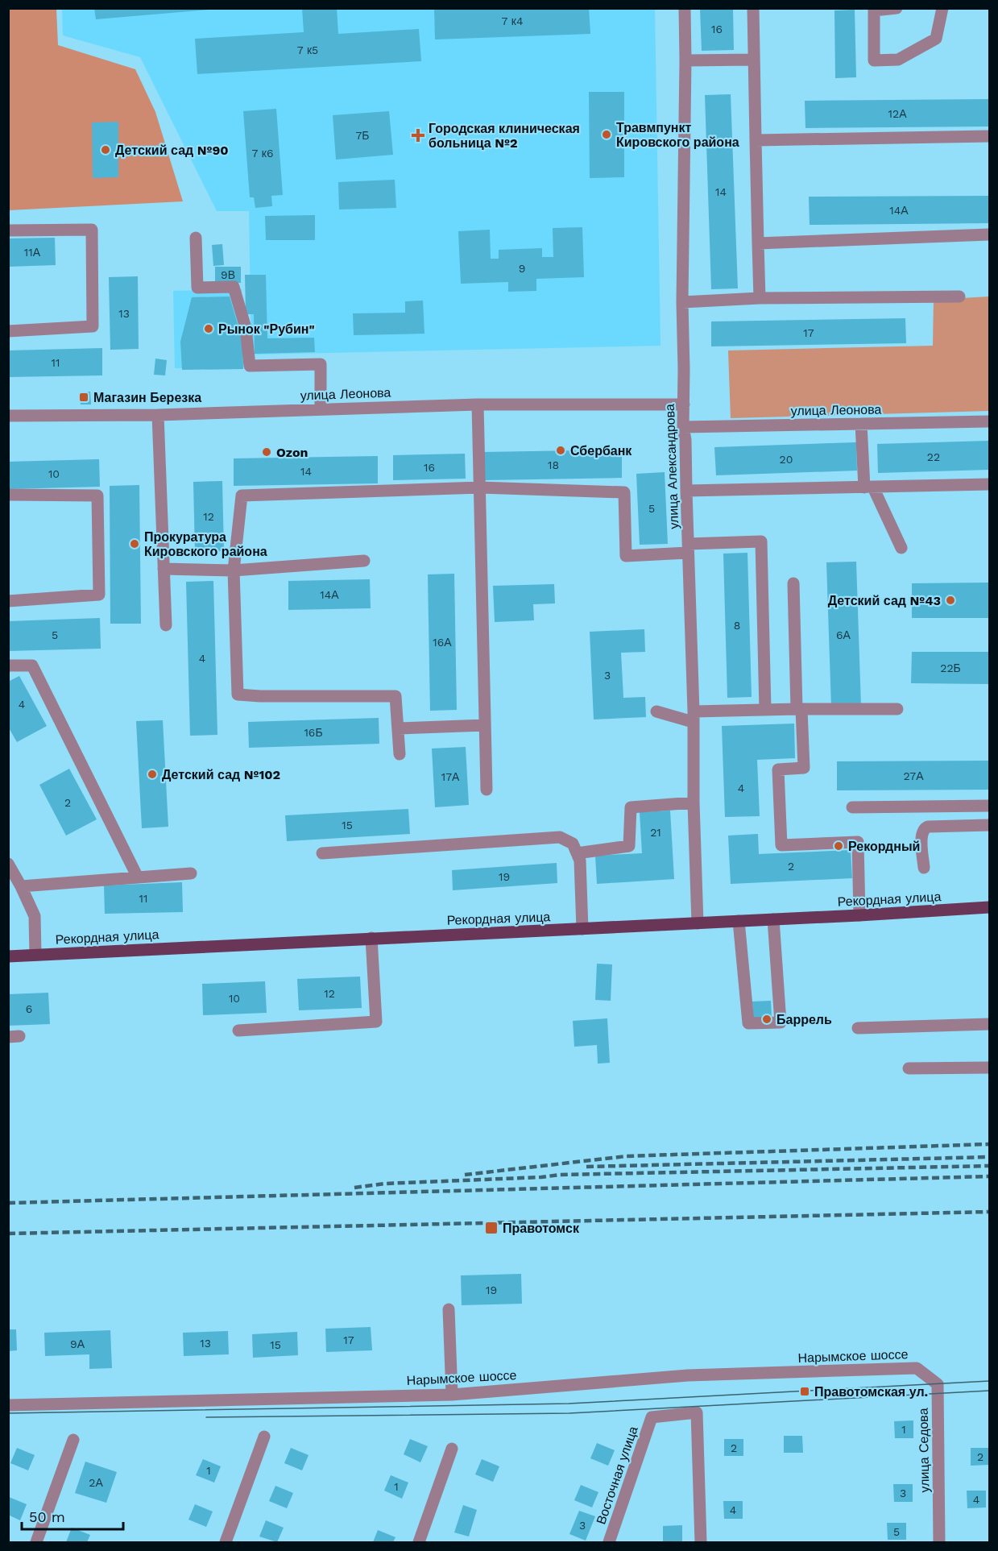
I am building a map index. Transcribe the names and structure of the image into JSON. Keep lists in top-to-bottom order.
{
  "streets": {
    "main road": ["Рекордная улица"],
    "street": [
      "улица Леонова",
      "улица Александрова",
      "Нарымское шоссе",
      "улица Седова",
      "Восточная улица"
    ]
  },
  "crossings": [
    ["улица Леонова", "улица Александрова"],
    ["улица Александрова", "Рекордная улица"],
    ["Нарымское шоссе", "улица Седова"]
  ],
  "places": {
    "other": [
      "Травмпункт Кировского района",
      "Детский сад №90",
      "Рынок \"Рубин\"",
      "Сбербанк",
      "Ozon",
      "Прокуратура Кировского района",
      "Детский сад №43",
      "Детский сад №102",
      "Рекордный",
      "Баррель"
    ],
    "health": ["Городская клиническая больница №2"],
    "transit": ["Магазин Березка", "Правотомск", "Правотомская ул."]
  },
  "house_numbers": [
    "7 к4",
    "16",
    "7 к5",
    "12А",
    "7Б",
    "7 к6",
    "14",
    "14А",
    "11А",
    "9",
    "9В",
    "13",
    "17",
    "11",
    "22",
    "20",
    "18",
    "16",
    "14",
    "10",
    "5",
    "12",
    "14А",
    "8",
    "5",
    "6А",
    "16А",
    "4",
    "22Б",
    "3",
    "4",
    "16Б",
    "27А",
    "17А",
    "4",
    "2",
    "15",
    "21",
    "2",
    "19",
    "11",
    "12",
    "10",
    "6",
    "19",
    "17",
    "13",
    "9А",
    "15",
    "1",
    "2",
    "2",
    "1",
    "2А",
    "1",
    "3",
    "4",
    "4",
    "3",
    "5"
  ],
  "scale_bar": "50 m"
}
